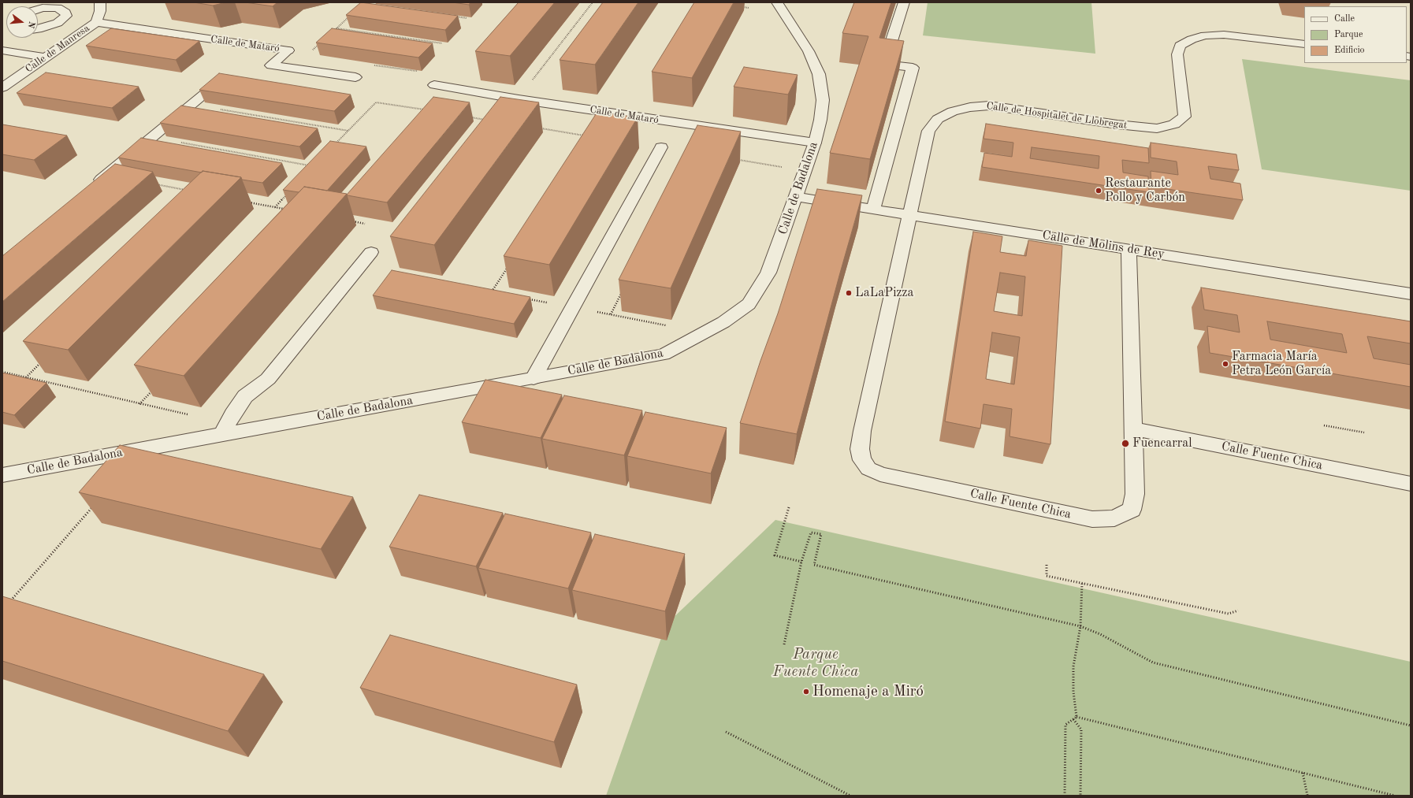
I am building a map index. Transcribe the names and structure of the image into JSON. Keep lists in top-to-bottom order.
{
  "streets": {
    "street": [
      "Calle de Mataró",
      "Calle de Manresa",
      "Calle de Hospitalet de Llobregat",
      "Calle de Badalona",
      "Calle de Molins de Rey",
      "Calle Fuente Chica"
    ]
  },
  "crossings": [
    ["Calle de Mataró", "Calle de Manresa"],
    ["Calle de Mataró", "Calle de Badalona"],
    ["Calle de Hospitalet de Llobregat", "Calle de Molins de Rey"],
    ["Calle de Hospitalet de Llobregat", "Calle Fuente Chica"],
    ["Calle de Badalona", "Calle de Molins de Rey"],
    ["Calle de Molins de Rey", "Calle Fuente Chica"]
  ],
  "parks": ["Parque Fuente Chica"],
  "places": [
    "Restaurante Pollo y Carbón",
    "LaLaPizza",
    "Farmacia María Petra León García",
    "Fuencarral",
    "Homenaje a Miró"
  ],
  "legend": ["Calle", "Parque", "Edificio"],
  "north": "right"
}
